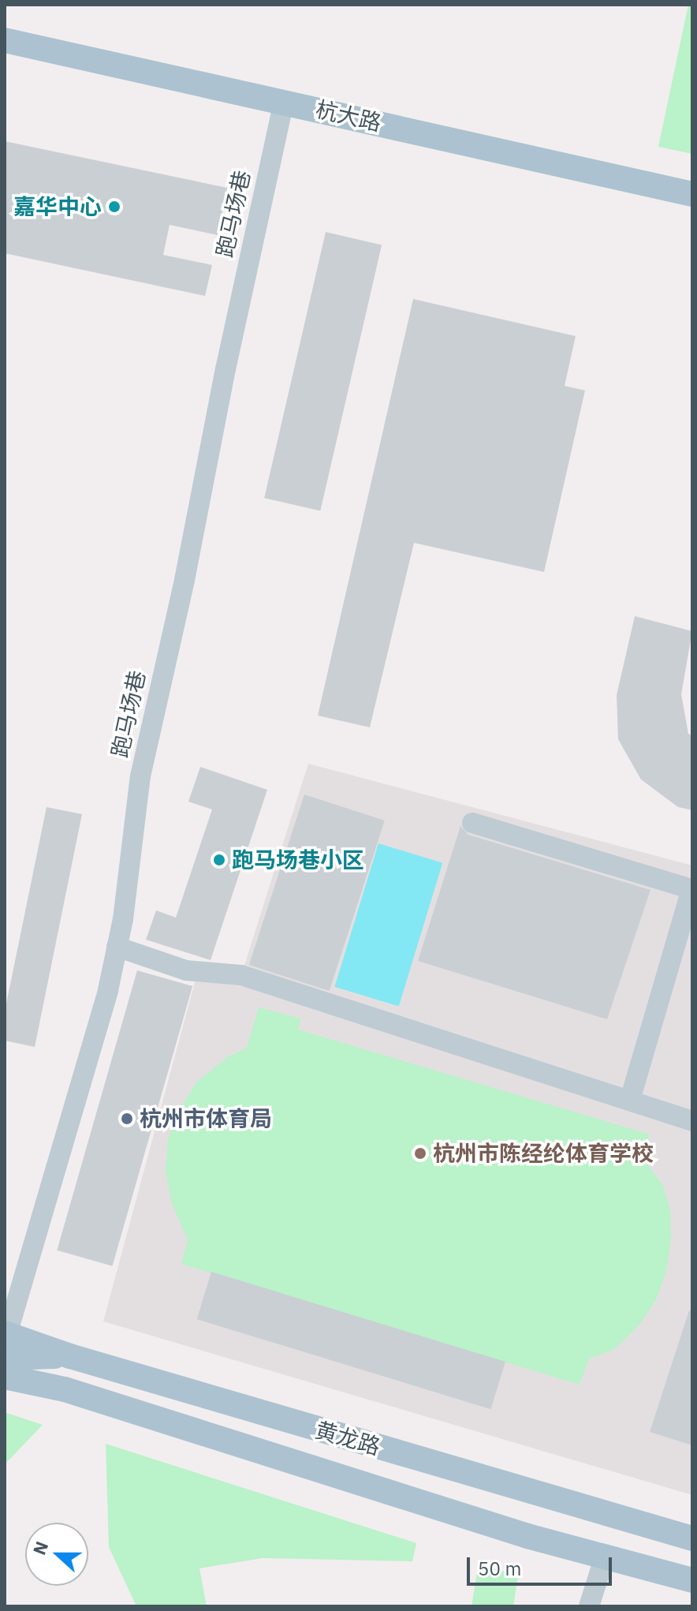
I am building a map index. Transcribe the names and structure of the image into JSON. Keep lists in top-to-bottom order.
{
  "streets": {
    "main road": ["杭大路", "黄龙路"],
    "street": ["跑马场巷"]
  },
  "crossings": [
    ["杭大路", "跑马场巷"],
    ["跑马场巷", "黄龙路"]
  ],
  "places": [
    "嘉华中心",
    "跑马场巷小区",
    "杭州市体育局",
    "杭州市陈经纶体育学校"
  ],
  "scale_bar": "50 m",
  "north": "left"
}
